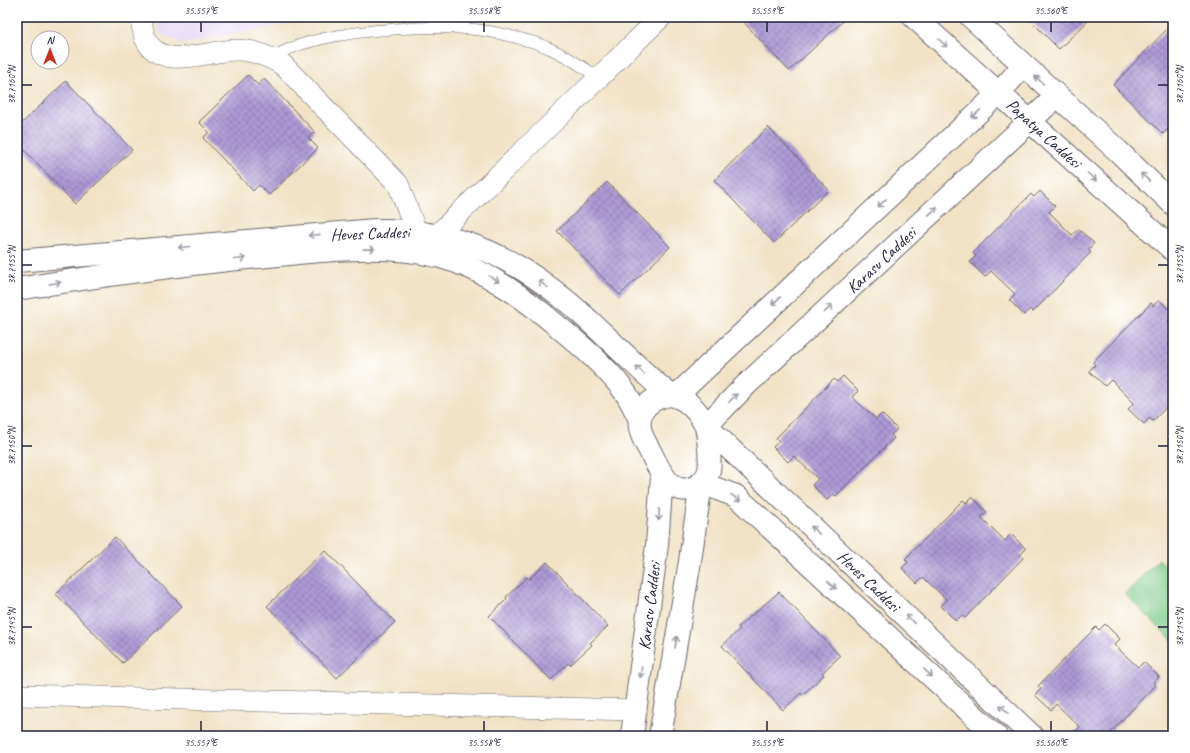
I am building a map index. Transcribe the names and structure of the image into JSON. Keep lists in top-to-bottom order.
{
  "streets": {
    "street": ["Papatya Caddesi", "Heves Caddesi", "Karasu Caddesi"]
  },
  "crossings": [
    ["Papatya Caddesi", "Karasu Caddesi"],
    ["Heves Caddesi", "Karasu Caddesi"]
  ],
  "north": "top",
  "coordinates": [
    "35.557°E",
    "35.558°E",
    "35.559°E",
    "35.560°E",
    "38.7160°N",
    "38.7155°N",
    "38.7150°N",
    "38.7145°N"
  ]
}
